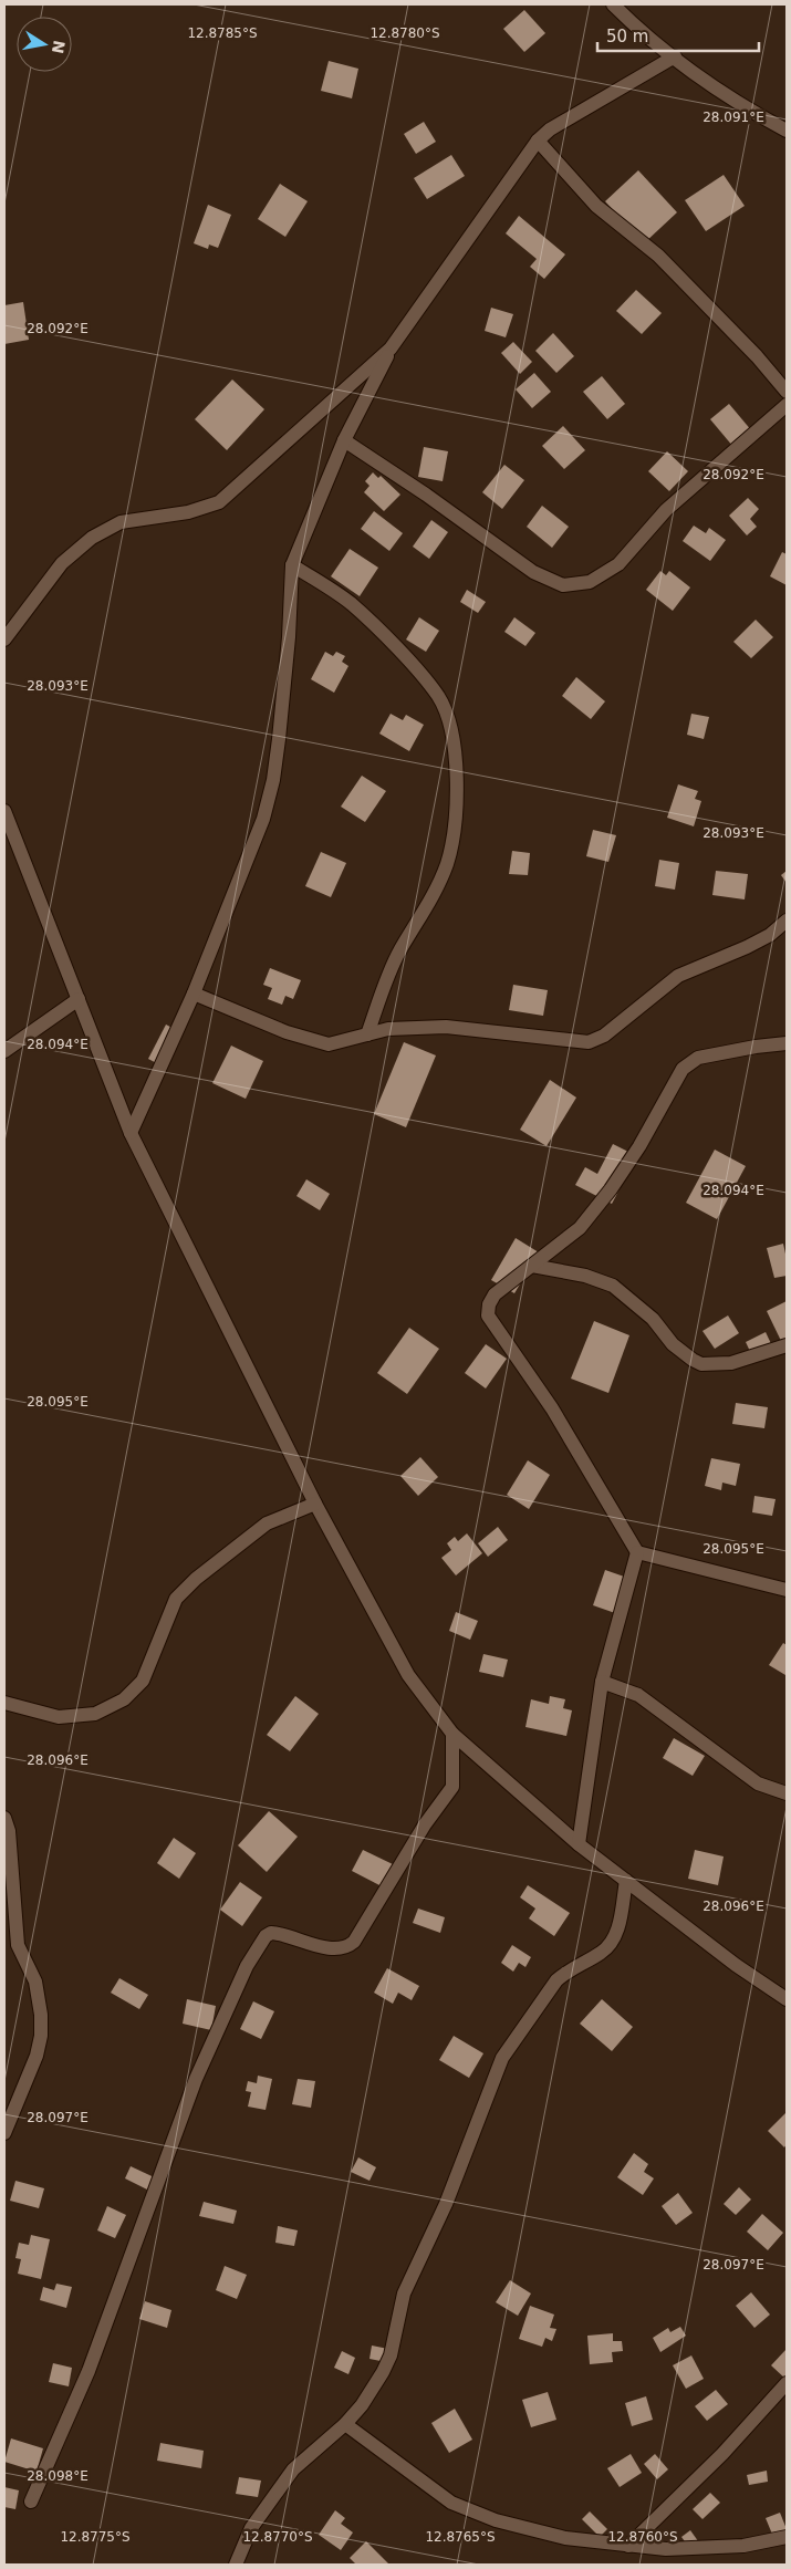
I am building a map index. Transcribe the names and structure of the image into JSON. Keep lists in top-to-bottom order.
{
  "scale_bar": "50 m",
  "north": "right",
  "coordinates": [
    "12.8785°S",
    "12.8780°S",
    "28.091°E",
    "28.092°E",
    "28.093°E",
    "28.094°E",
    "28.095°E",
    "28.096°E",
    "28.097°E",
    "28.098°E",
    "12.8775°S",
    "12.8770°S",
    "12.8765°S",
    "12.8760°S"
  ]
}
